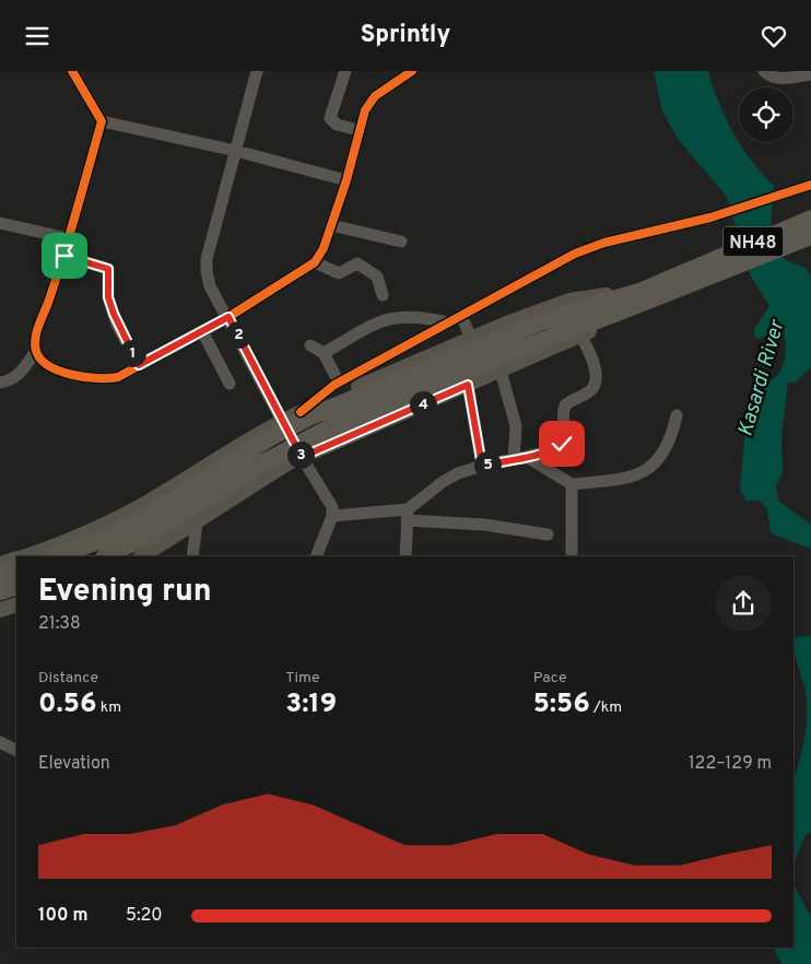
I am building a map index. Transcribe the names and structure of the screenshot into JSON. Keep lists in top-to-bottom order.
{
  "streets": {
    "highway": ["NH48"]
  },
  "water": ["Kasardi River"],
  "page": {
    "header": "Sprintly",
    "pins": [
      "2",
      "1",
      "4",
      "3",
      "5"
    ],
    "heading": ["Evening run", "21:38"],
    "stats": [
      ["Distance", "0.56 km"],
      ["Time", "3:19"],
      ["Pace", "5:56 /km"]
    ],
    "chart": ["Elevation", "122–129 m"],
    "list": [
      {
        "name": "100 m",
        "note": "5:20"
      }
    ]
  }
}
